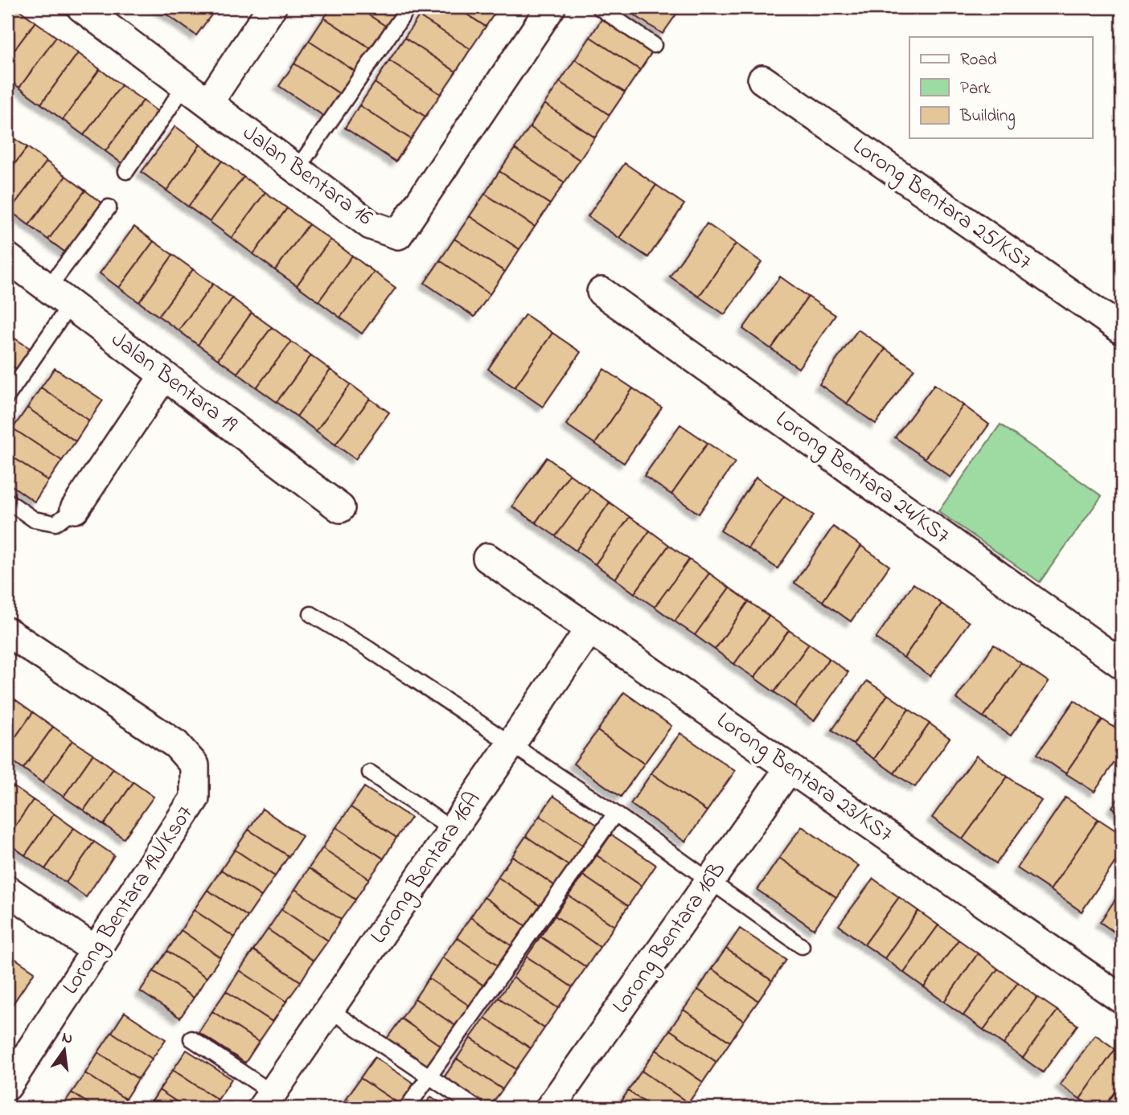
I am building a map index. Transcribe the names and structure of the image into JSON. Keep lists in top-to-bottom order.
{
  "streets": {
    "street": [
      "Jalan Bentara 16",
      "Lorong Bentara 25/KS7",
      "Jalan Bentara 19",
      "Lorong Bentara 24/KS7",
      "Lorong Bentara 23/KS7",
      "Lorong Bentara 16A",
      "Lorong Bentara 19J/Ks07",
      "Lorong Bentara 16B"
    ]
  },
  "crossings": [
    ["Lorong Bentara 23/KS7", "Lorong Bentara 16A"],
    ["Lorong Bentara 23/KS7", "Lorong Bentara 16B"]
  ],
  "legend": ["Road", "Park", "Building"],
  "north": "top"
}
